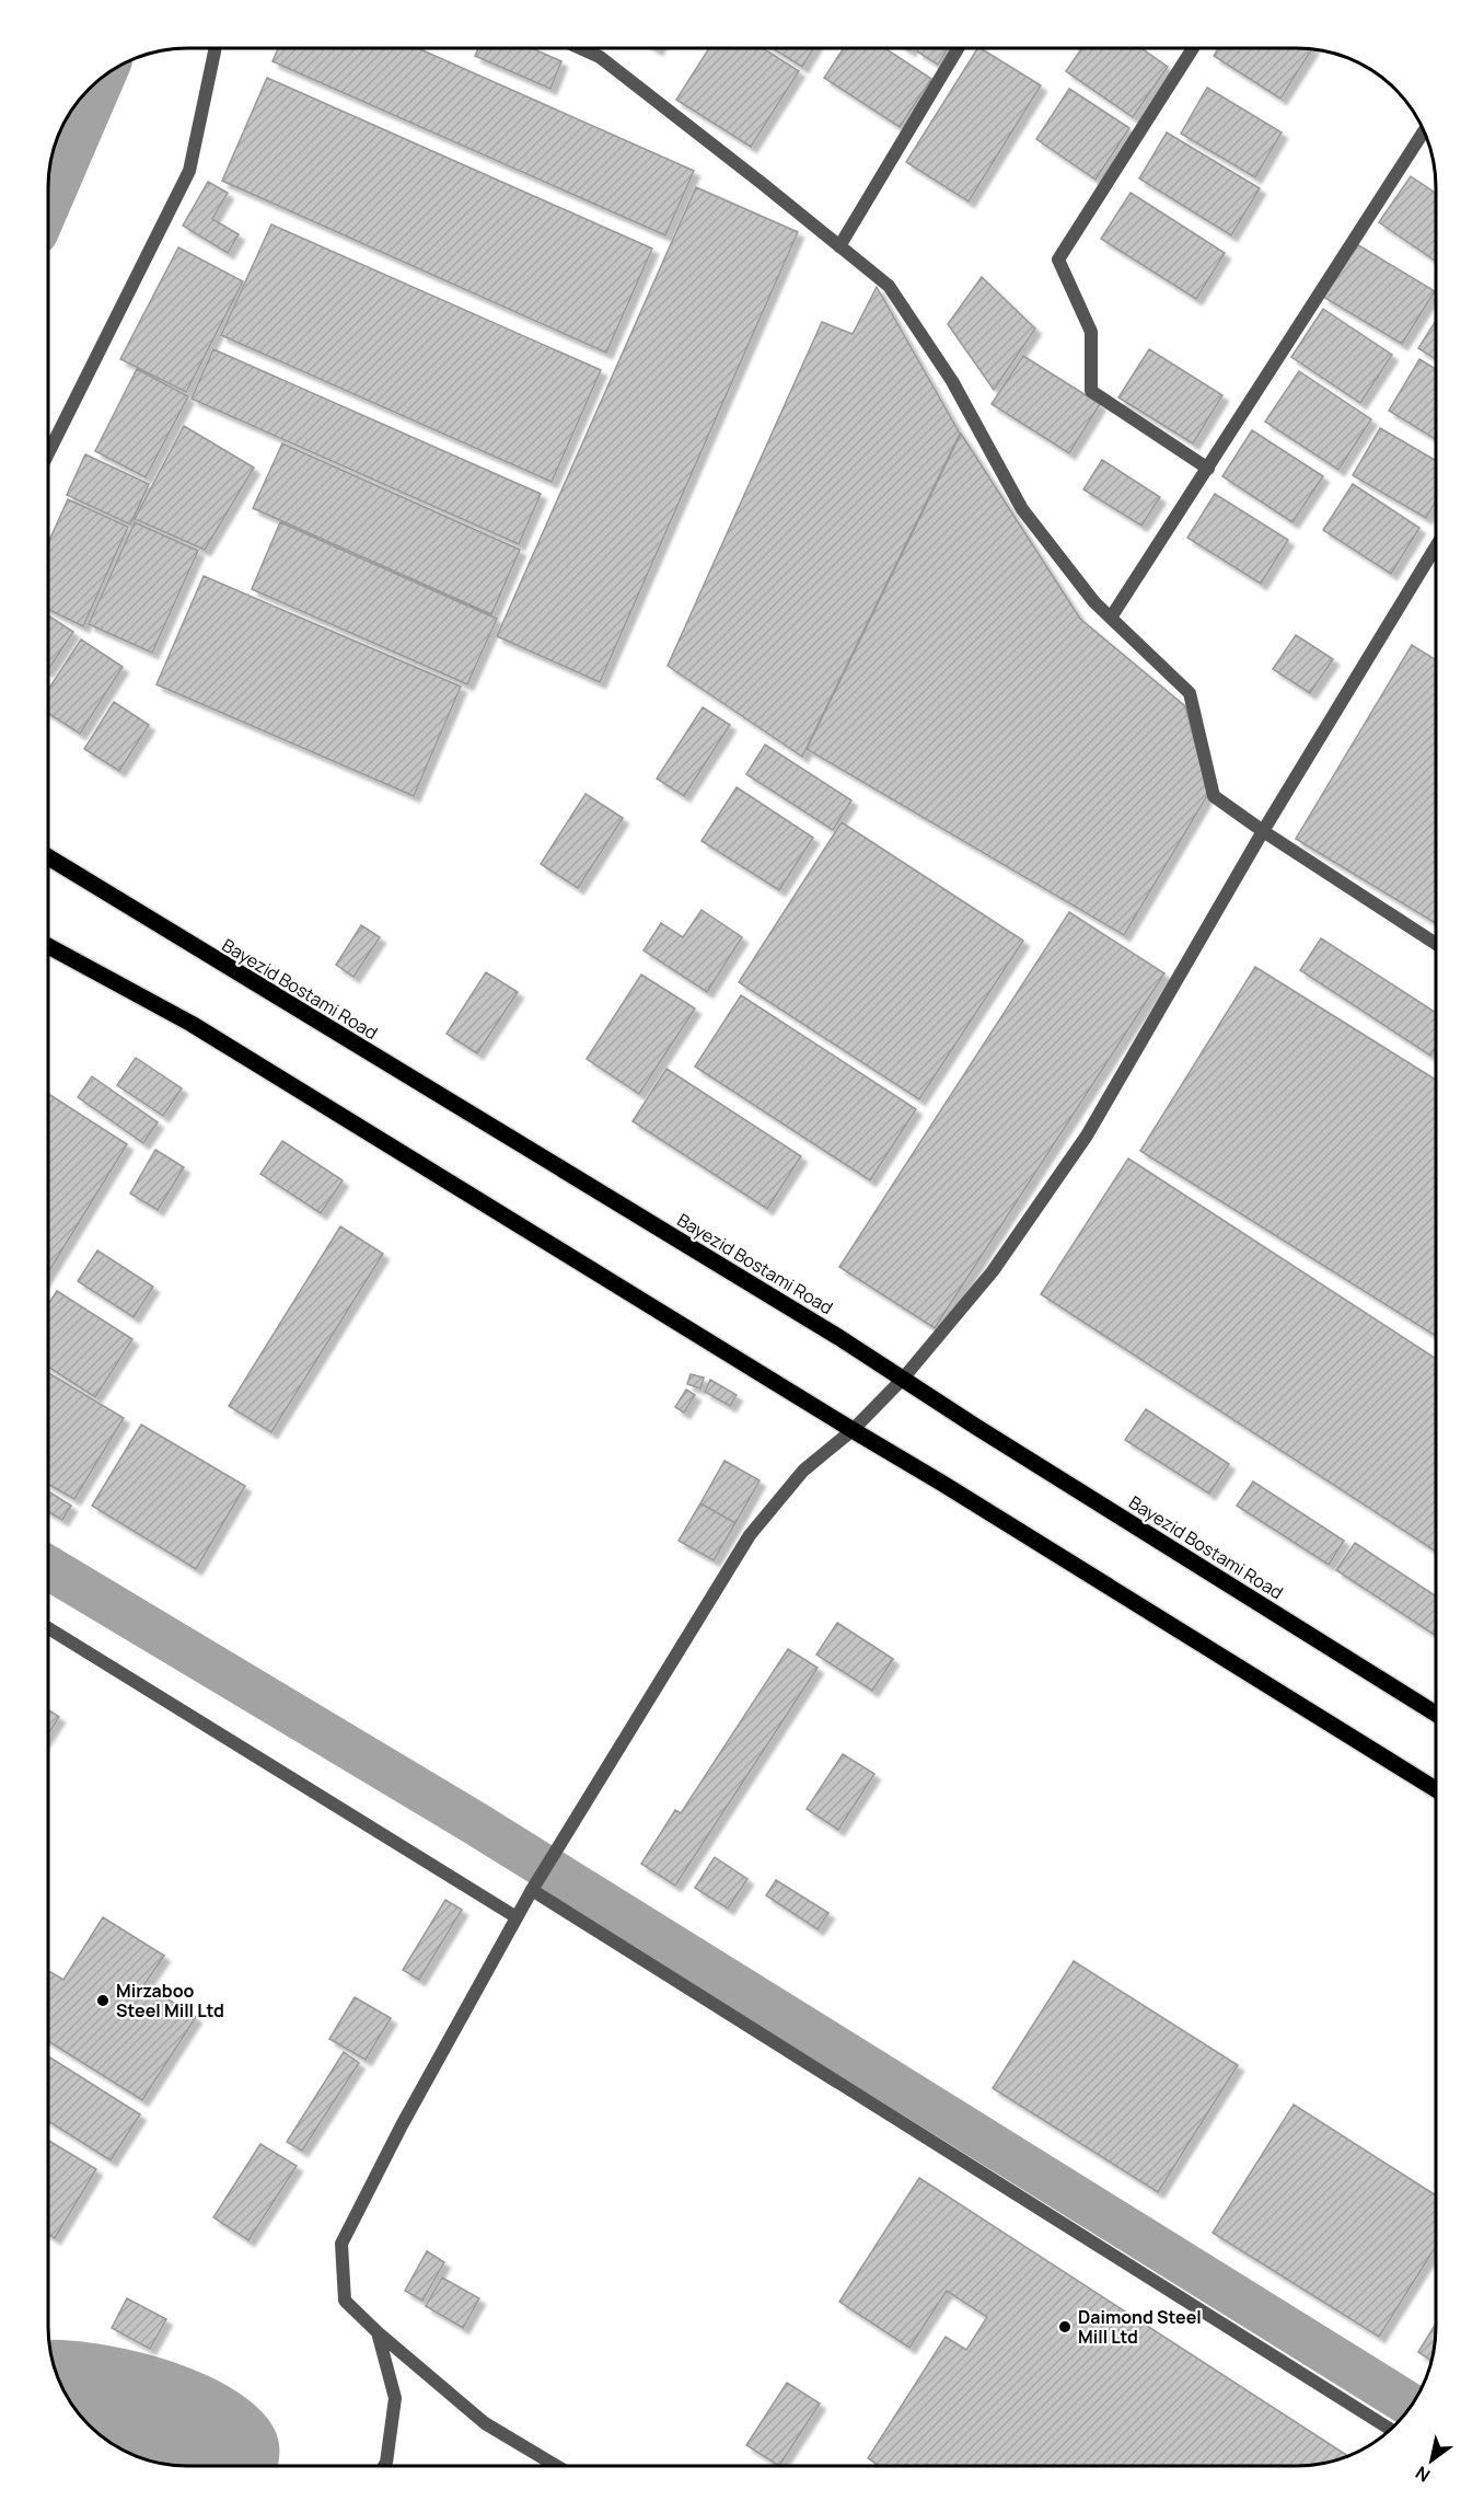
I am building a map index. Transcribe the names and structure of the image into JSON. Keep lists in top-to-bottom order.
{
  "streets": {
    "main road": ["Bayezid Bostami Road"]
  },
  "places": ["Mirzaboo Steel Mill Ltd", "Daimond Steel Mill Ltd"],
  "north": "bottom left"
}
